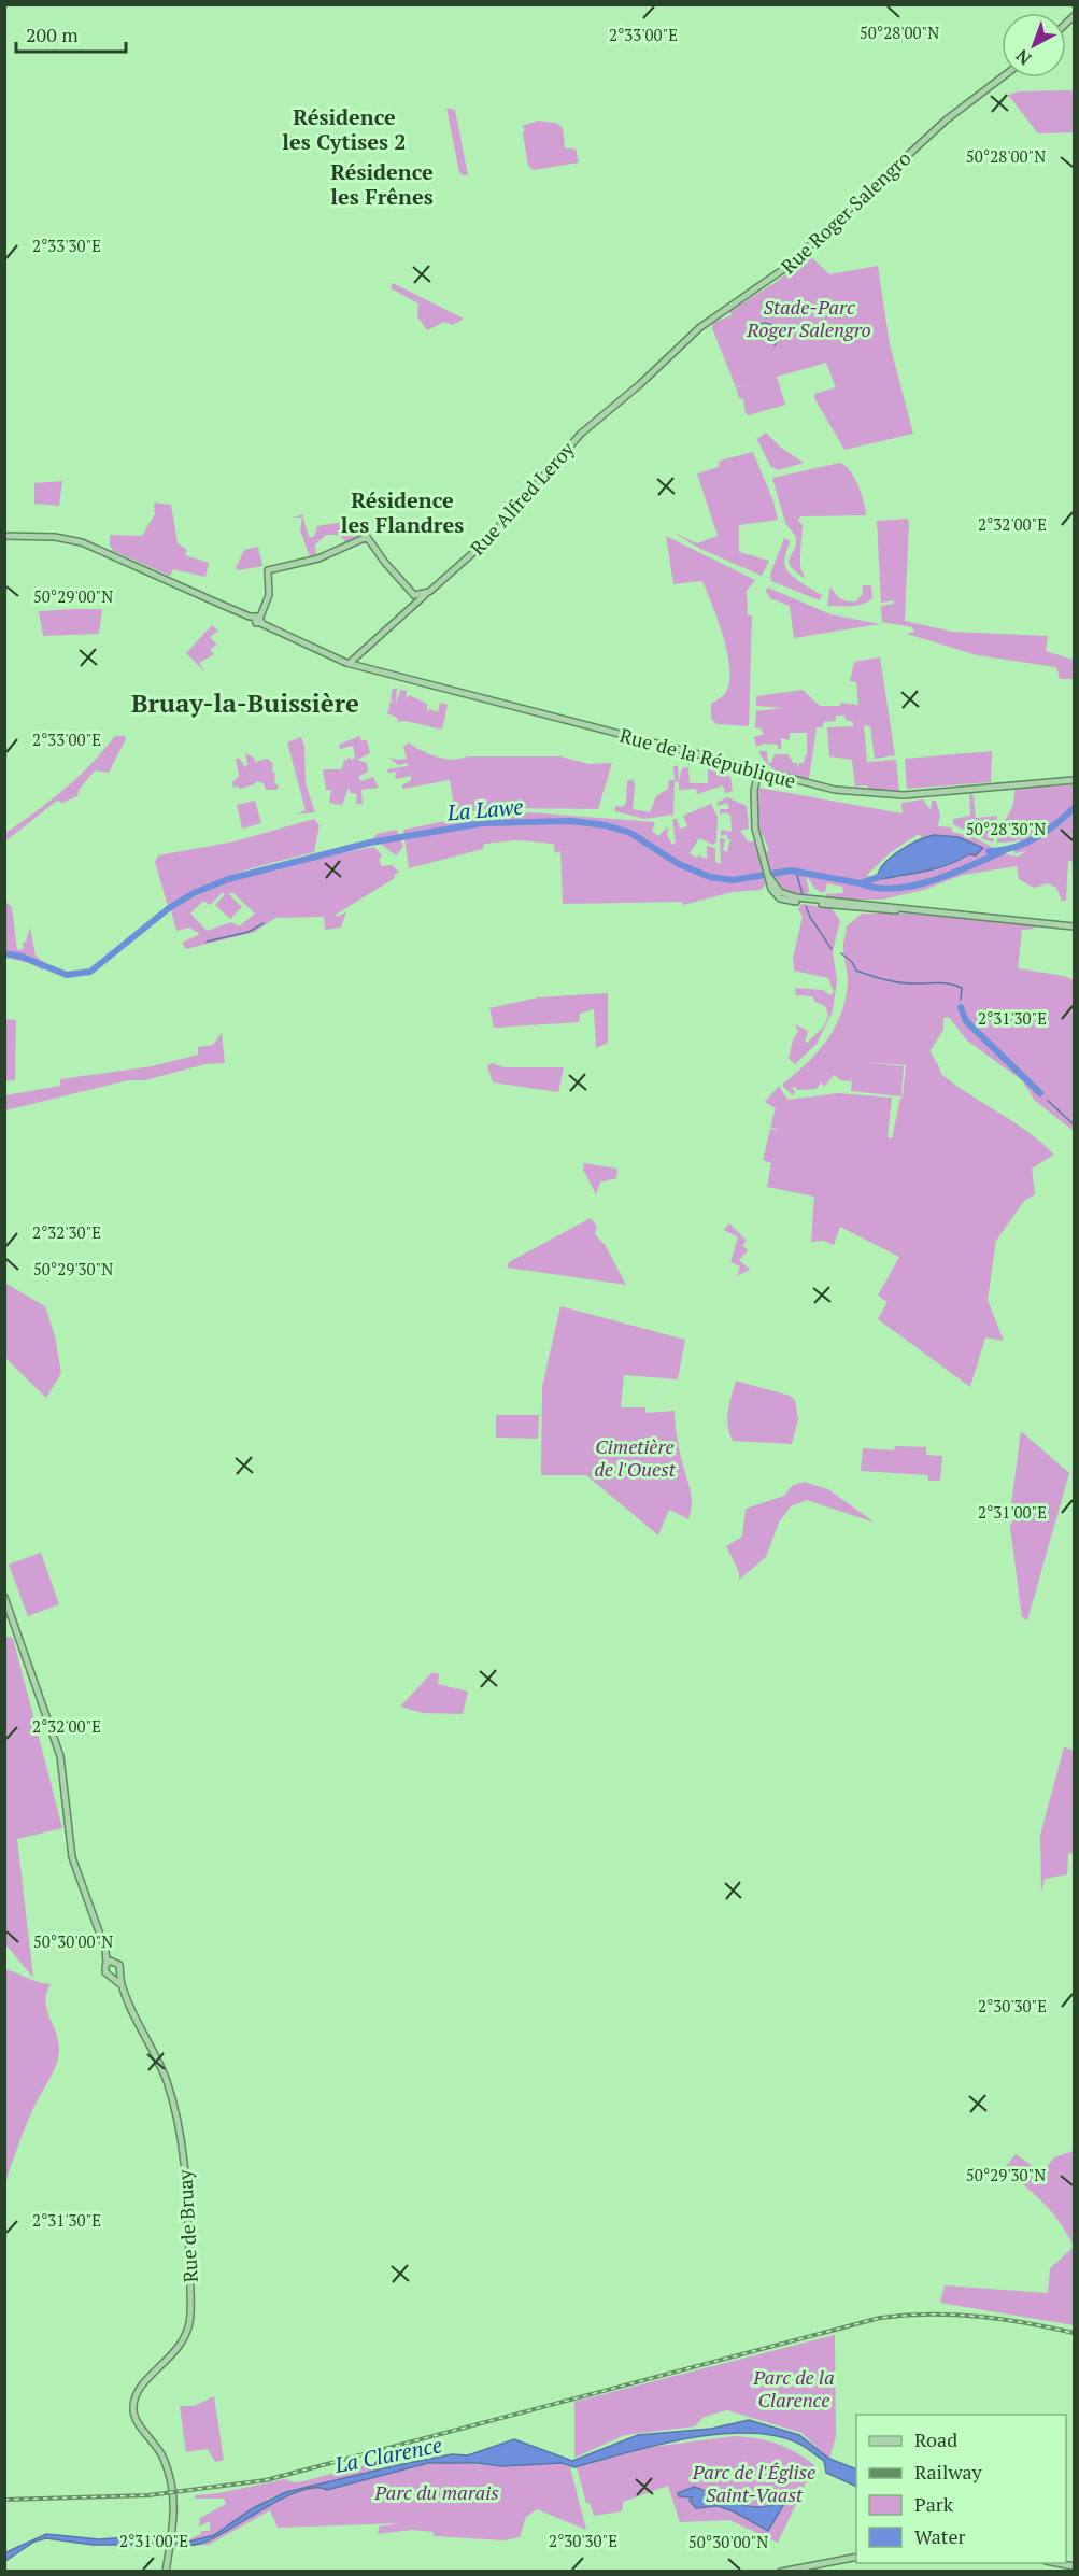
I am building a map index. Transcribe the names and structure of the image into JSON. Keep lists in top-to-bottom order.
{
  "streets": {
    "main road": [
      "Rue Roger Salengro",
      "Rue Alfred Leroy",
      "Rue de la République",
      "Rue de Bruay"
    ]
  },
  "crossings": [
    ["Rue Roger Salengro", "Rue Alfred Leroy"],
    ["Rue Alfred Leroy", "Rue de la République"]
  ],
  "districts": [
    "Résidence les Cytises 2",
    "Résidence les Frênes",
    "Résidence les Flandres",
    "Bruay-la-Buissière"
  ],
  "water": ["La Lawe", "La Clarence"],
  "parks": [
    "Stade-Parc Roger Salengro",
    "Cimetière de l'Ouest",
    "Parc de la Clarence",
    "Parc de l'Église Saint-Vaast",
    "Parc du marais"
  ],
  "legend": [
    "Road",
    "Railway",
    "Park",
    "Water"
  ],
  "scale_bar": "200 m",
  "north": "bottom left",
  "coordinates": [
    "50°28'00\"N",
    "2°33'00\"E",
    "2°33'30\"E",
    "2°32'00\"E",
    "50°29'00\"N",
    "50°28'30\"N",
    "2°31'30\"E",
    "2°32'30\"E",
    "50°29'30\"N",
    "2°31'00\"E",
    "50°30'00\"N",
    "2°30'30\"E"
  ]
}
